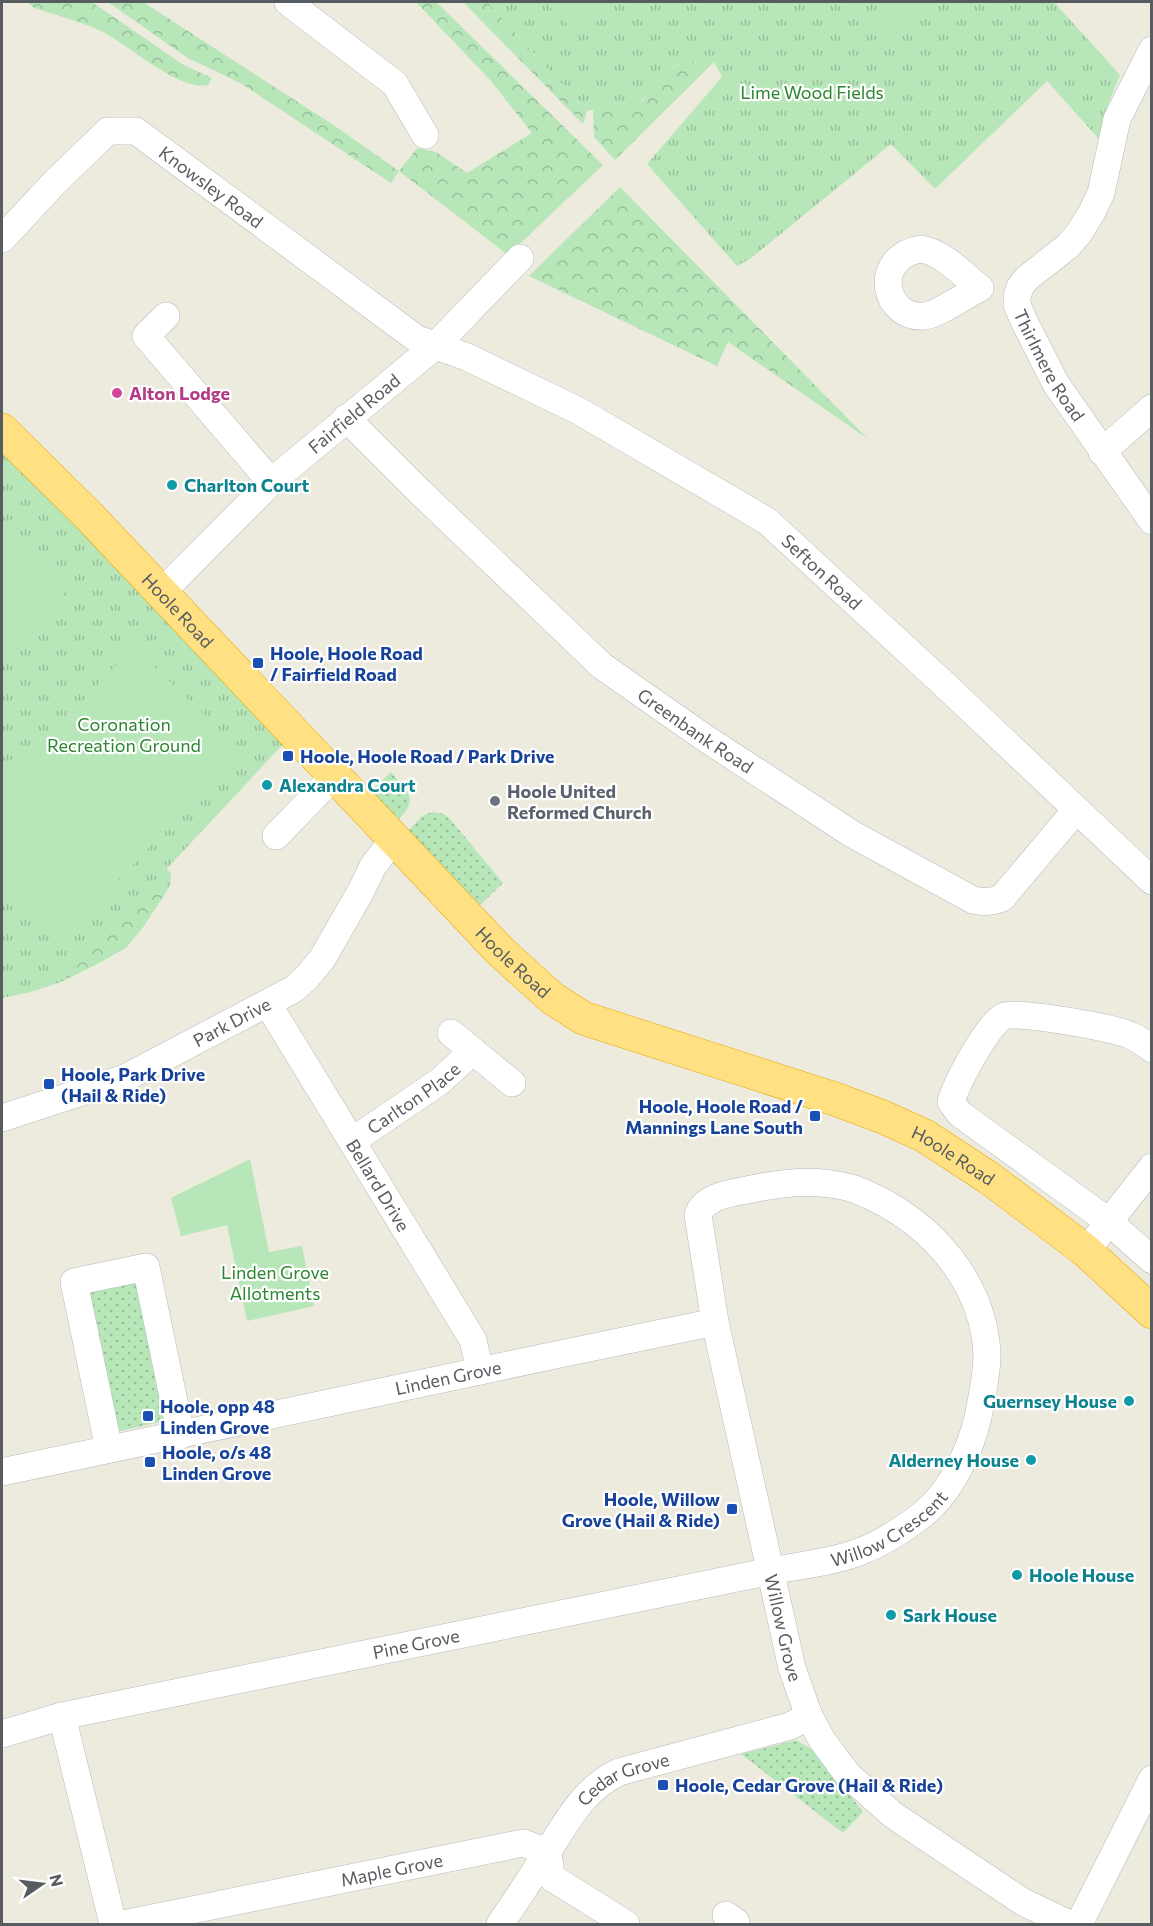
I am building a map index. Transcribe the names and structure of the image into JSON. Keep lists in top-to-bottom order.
{
  "streets": {
    "highway": ["Hoole Road"],
    "street": [
      "Knowsley Road",
      "Thirlmere Road",
      "Fairfield Road",
      "Sefton Road",
      "Greenbank Road",
      "Park Drive",
      "Carlton Place",
      "Bellard Drive",
      "Linden Grove",
      "Willow Crescent",
      "Willow Grove",
      "Pine Grove",
      "Cedar Grove",
      "Maple Grove"
    ]
  },
  "crossings": [
    ["Knowsley Road", "Fairfield Road"],
    ["Knowsley Road", "Sefton Road"],
    ["Fairfield Road", "Sefton Road"],
    ["Fairfield Road", "Hoole Road"],
    ["Fairfield Road", "Greenbank Road"],
    ["Sefton Road", "Greenbank Road"],
    ["Hoole Road", "Park Drive"],
    ["Park Drive", "Bellard Drive"],
    ["Carlton Place", "Bellard Drive"],
    ["Bellard Drive", "Linden Grove"],
    ["Linden Grove", "Willow Grove"],
    ["Willow Crescent", "Willow Grove"],
    ["Willow Crescent", "Pine Grove"],
    ["Willow Grove", "Pine Grove"],
    ["Willow Grove", "Cedar Grove"],
    ["Cedar Grove", "Maple Grove"]
  ],
  "parks": ["Lime Wood Fields", "Coronation Recreation Ground", "Linden Grove Allotments"],
  "places": {
    "other": [
      "Alton Lodge",
      "Charlton Court",
      "Alexandra Court",
      "Hoole United Reformed Church",
      "Guernsey House",
      "Alderney House",
      "Hoole House",
      "Sark House"
    ],
    "transit": [
      "Hoole, Hoole Road / Fairfield Road",
      "Hoole, Hoole Road / Park Drive",
      "Hoole, Park Drive (Hail & Ride)",
      "Hoole, Hoole Road / Mannings Lane South",
      "Hoole, opp 48 Linden Grove",
      "Hoole, o/s 48 Linden Grove",
      "Hoole, Willow Grove (Hail & Ride)",
      "Hoole, Cedar Grove (Hail & Ride)"
    ]
  },
  "north": "right"
}
